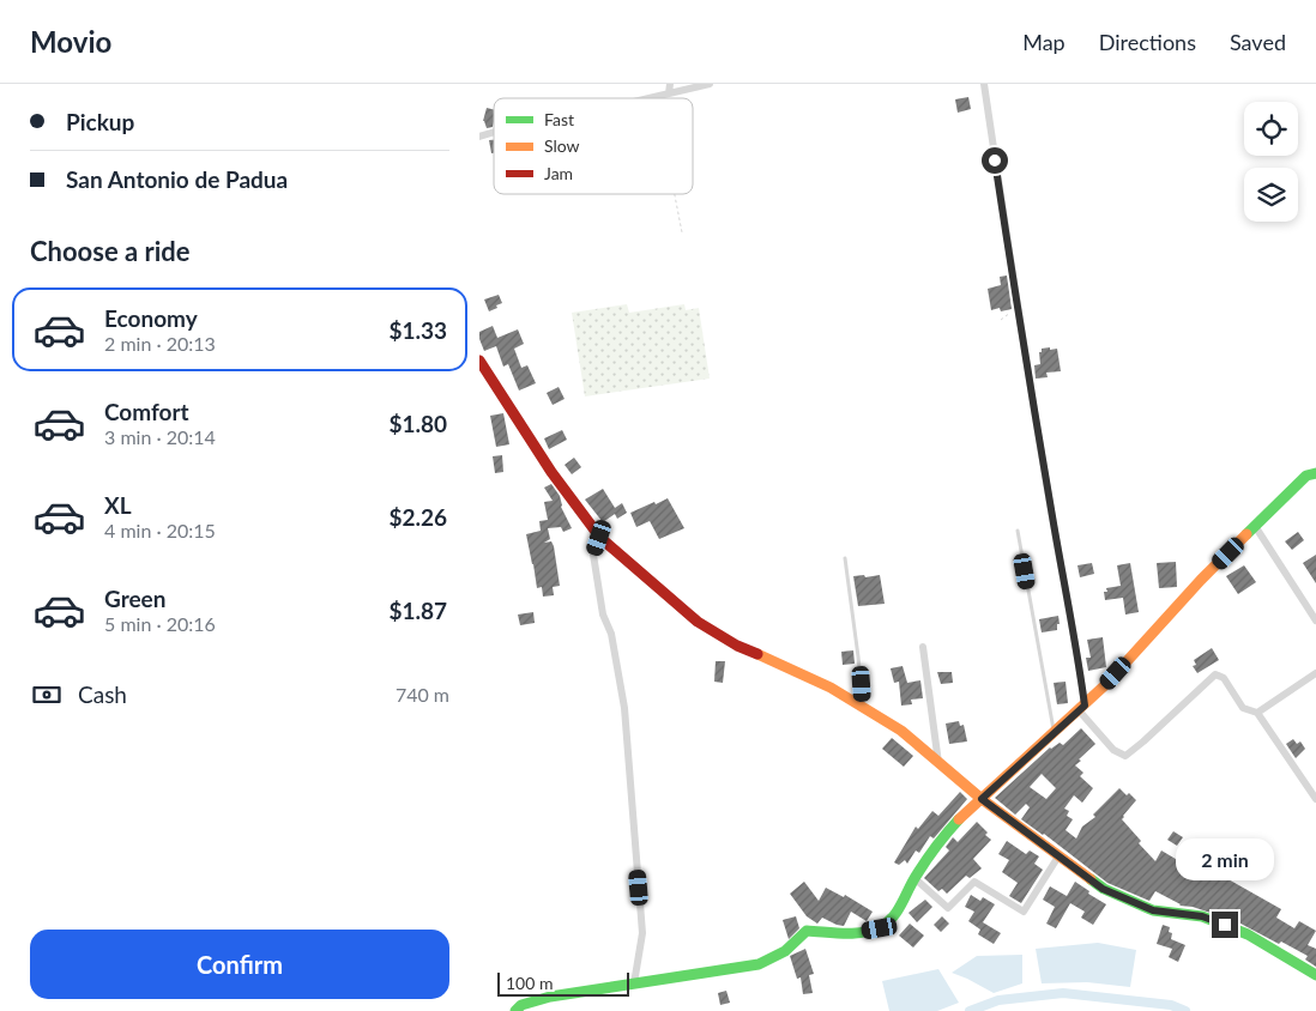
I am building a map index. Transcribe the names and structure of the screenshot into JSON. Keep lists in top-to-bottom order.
{
  "legend": ["Fast", "Slow", "Jam"],
  "scale_bar": "100 m",
  "page": {
    "header": "Movio",
    "nav": ["Map", "Directions", "Saved"],
    "banner": ["Pickup", "San Antonio de Padua"],
    "heading": "Choose a ride",
    "list": [
      {
        "name": "Economy",
        "note": "2 min · 20:13",
        "value": "$1.33"
      },
      {
        "name": "Comfort",
        "note": "3 min · 20:14",
        "value": "$1.80"
      },
      {
        "name": "XL",
        "note": "4 min · 20:15",
        "value": "$2.26"
      },
      {
        "name": "Green",
        "note": "5 min · 20:16",
        "value": "$1.87"
      }
    ],
    "pay": ["Cash", "740 m"],
    "bubble": "2 min",
    "buttons": "Confirm",
    "scale": "100 m"
  }
}
